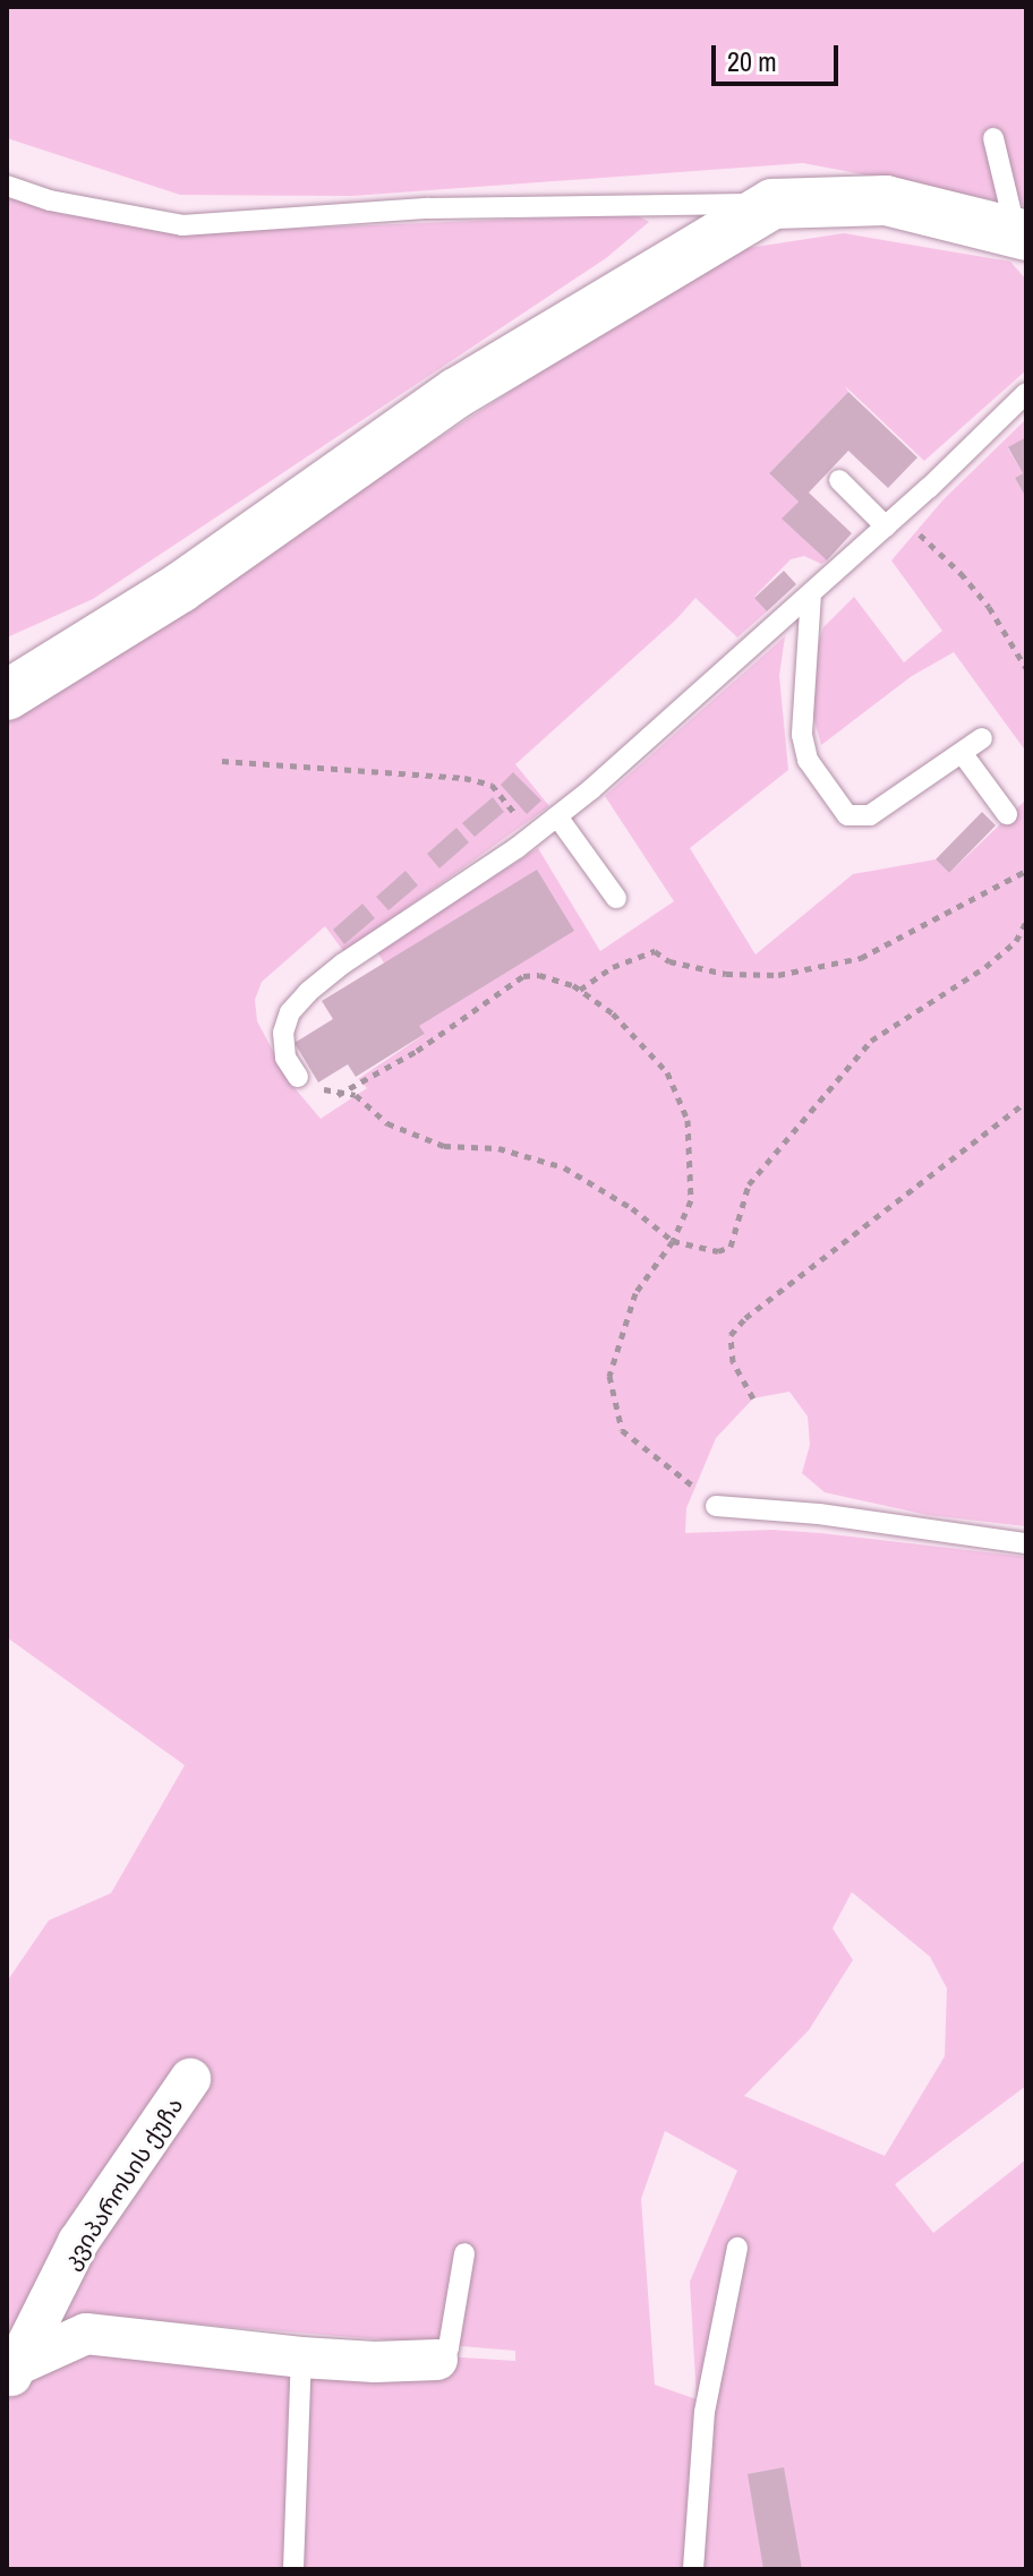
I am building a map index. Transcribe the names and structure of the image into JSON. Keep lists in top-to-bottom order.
{
  "streets": {
    "street": ["კვიპაროსის ქუჩა"]
  },
  "scale_bar": "20 m"
}
